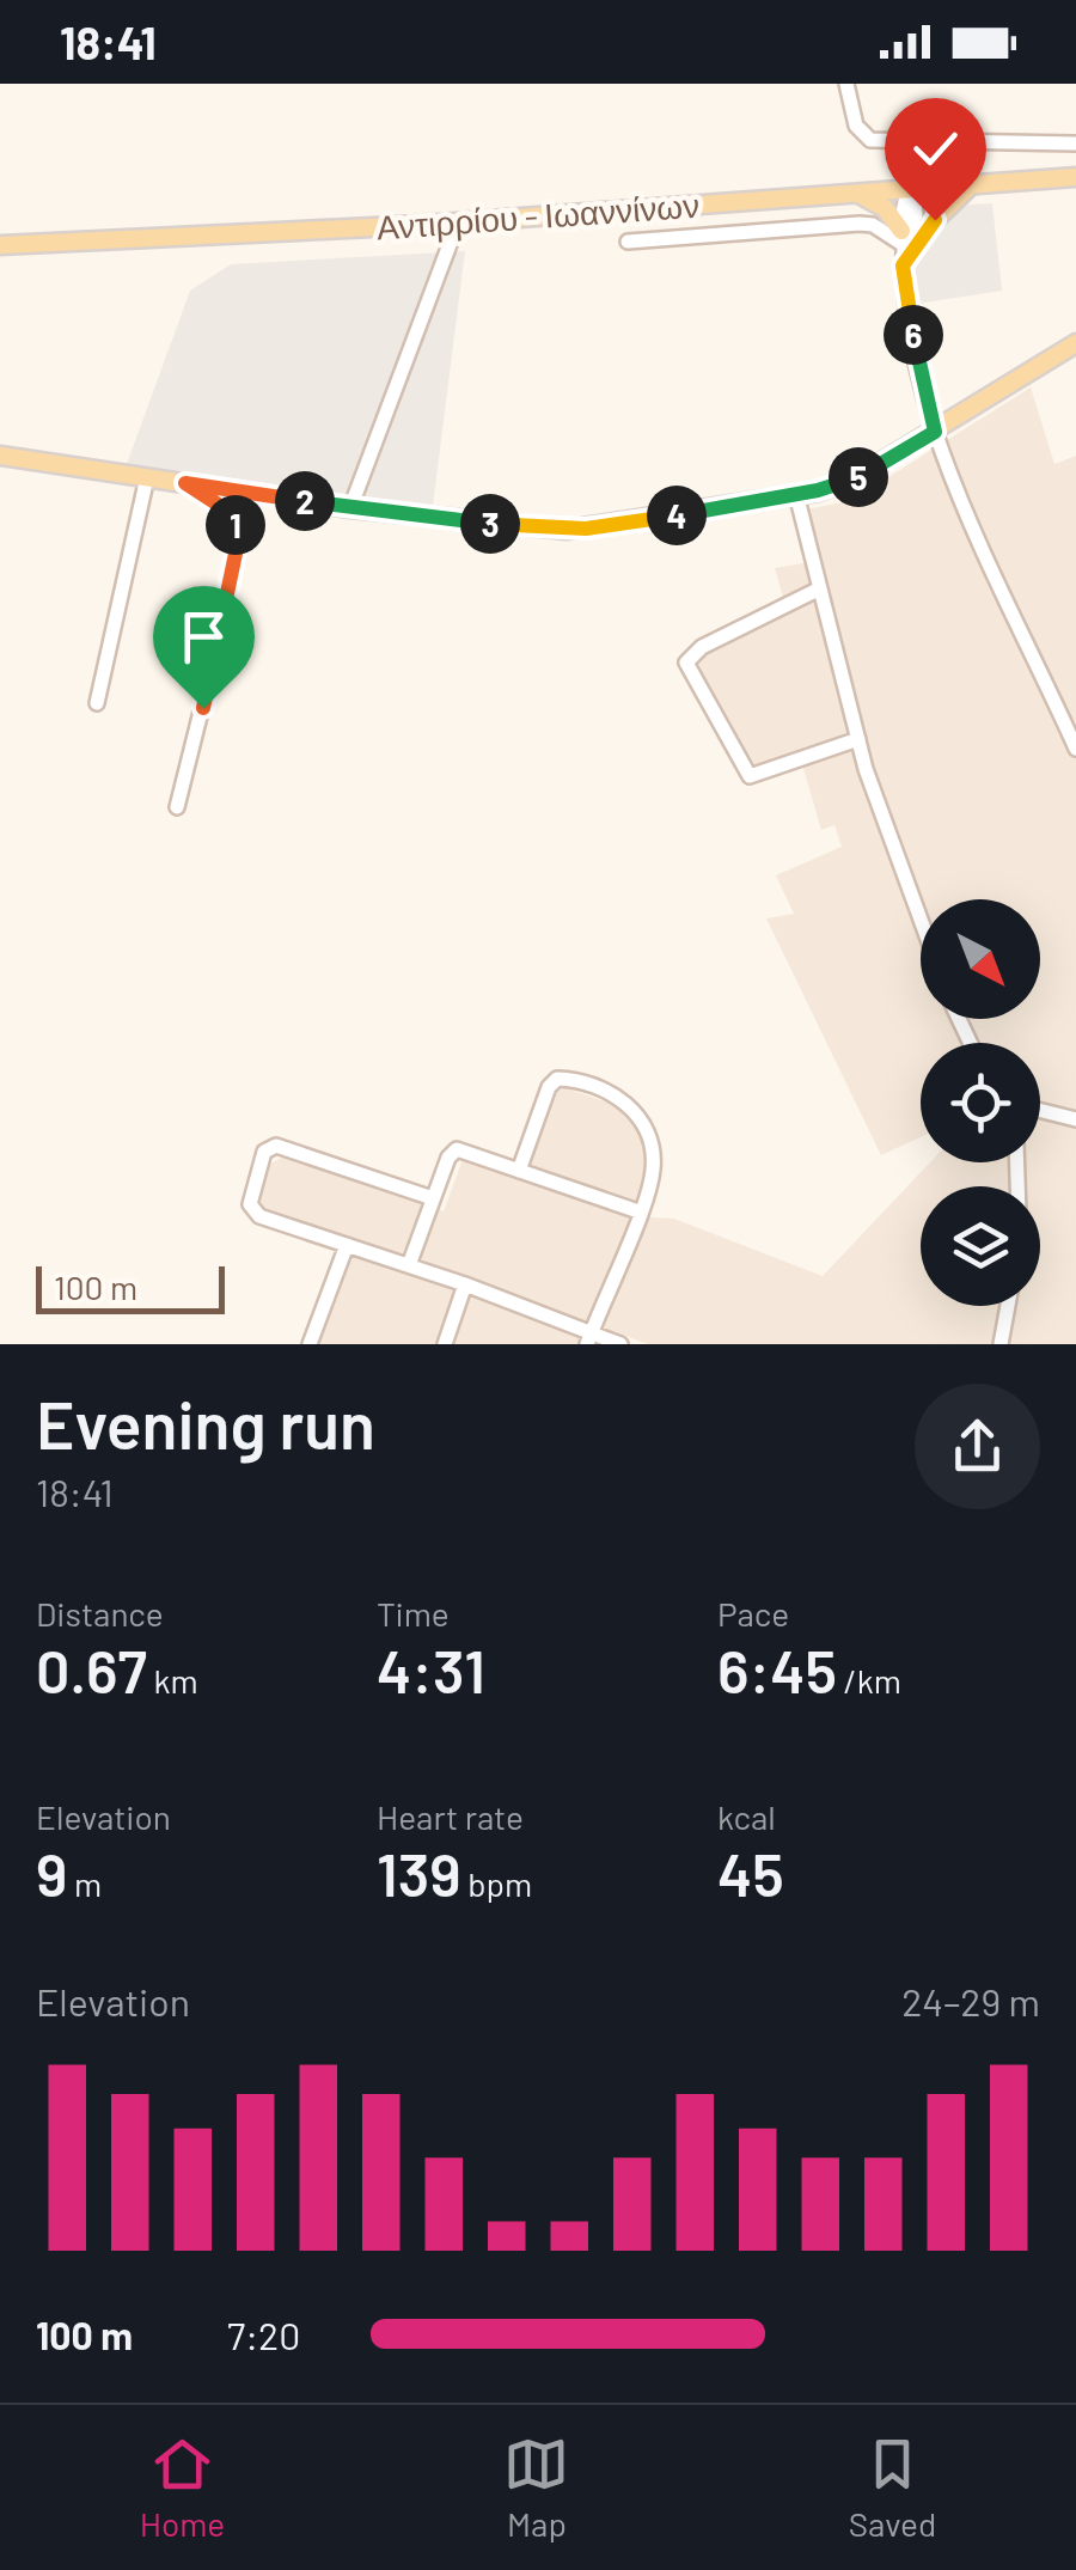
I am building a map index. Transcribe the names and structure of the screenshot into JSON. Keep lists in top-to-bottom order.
{
  "streets": {
    "main road": ["Αντιρρίου - Ιωαννίνων"]
  },
  "scale_bar": "100 m",
  "north": "bottom right",
  "page": {
    "status": "18:41",
    "pins": [
      "6",
      "5",
      "2",
      "4",
      "3",
      "1"
    ],
    "scale": "100 m",
    "heading": ["Evening run", "18:41"],
    "stats": [
      ["Distance", "0.67 km"],
      ["Time", "4:31"],
      ["Pace", "6:45 /km"],
      ["Elevation", "9 m"],
      ["Heart rate", "139 bpm"],
      ["kcal", "45"]
    ],
    "chart": ["Elevation", "24–29 m"],
    "list": [
      {
        "name": "100 m",
        "note": "7:20"
      }
    ],
    "tabs": ["Home", "Map", "Saved"]
  }
}
